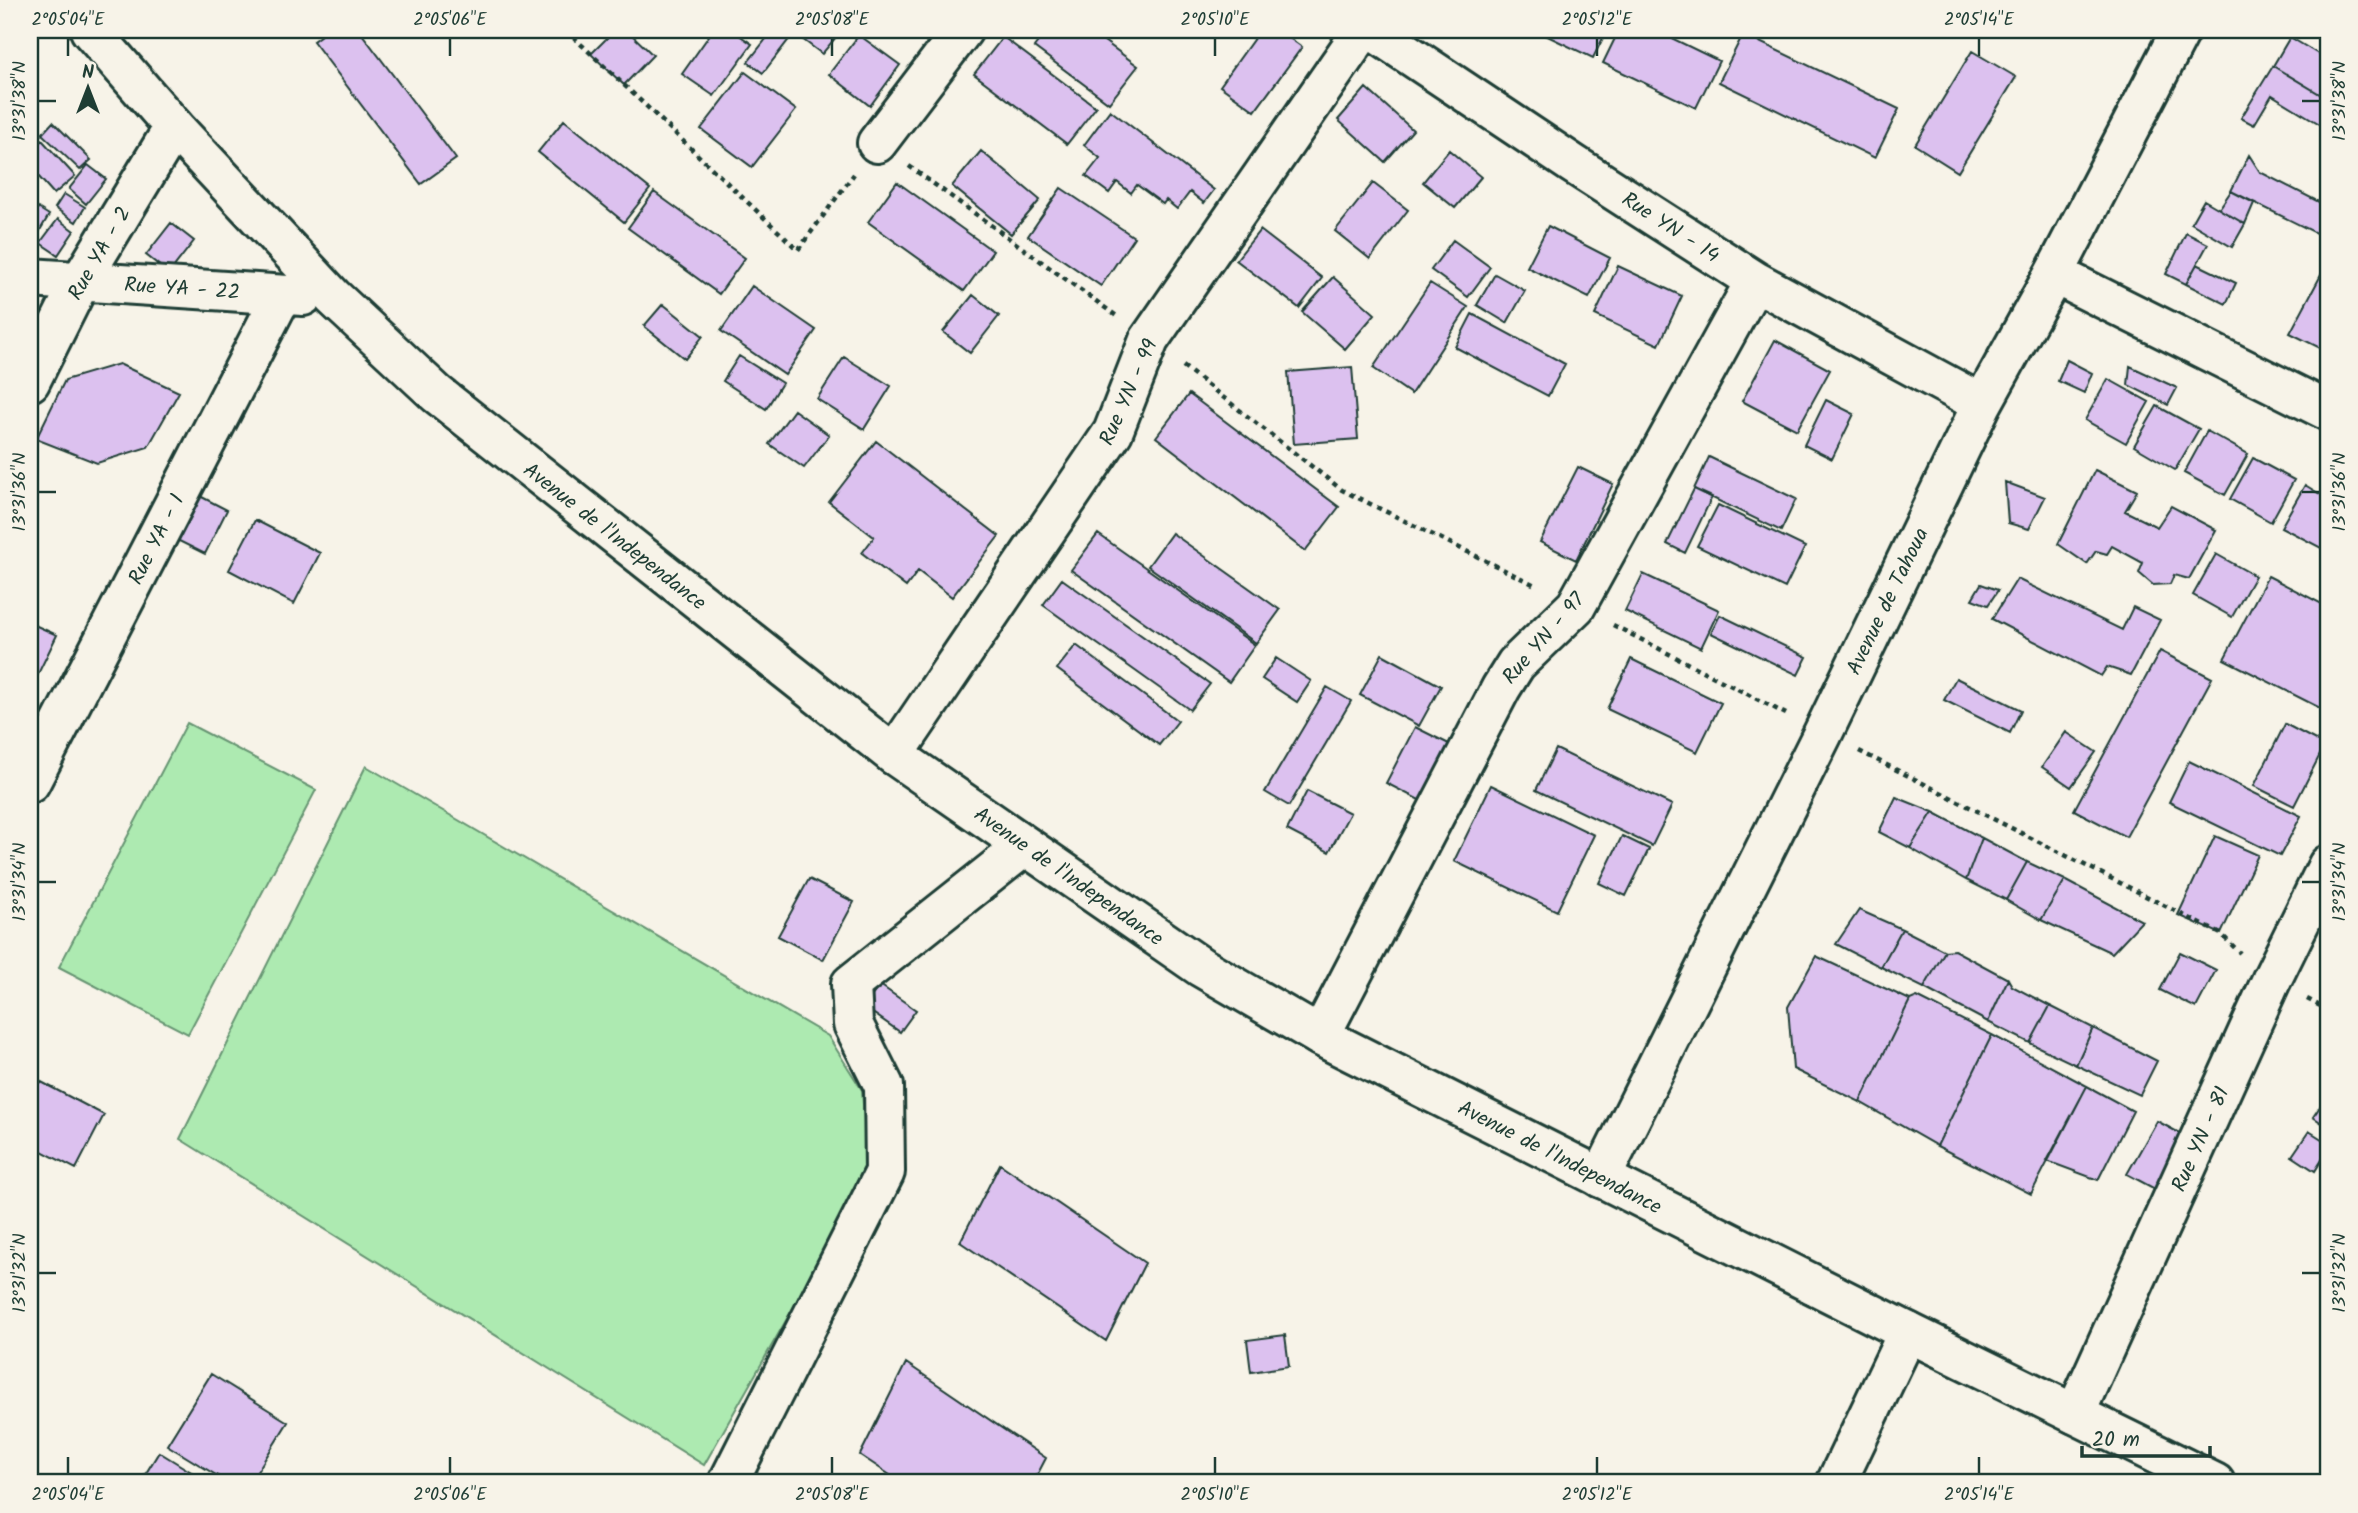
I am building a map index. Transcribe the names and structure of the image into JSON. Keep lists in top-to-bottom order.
{
  "streets": {
    "main road": [
      "Rue YN - 14",
      "Rue YA - 2",
      "Rue YA - 22",
      "Rue YN - 99",
      "Avenue de l'Independance",
      "Rue YA - 1",
      "Avenue de Tahoua",
      "Rue YN - 97",
      "Rue YN - 81"
    ]
  },
  "crossings": [
    ["Rue YN - 14", "Avenue de Tahoua"],
    ["Rue YN - 14", "Rue YN - 97"],
    ["Rue YA - 2", "Rue YA - 22"],
    ["Rue YA - 2", "Avenue de l'Independance"],
    ["Rue YA - 22", "Avenue de l'Independance"],
    ["Rue YA - 22", "Rue YA - 1"],
    ["Rue YN - 99", "Avenue de l'Independance"],
    ["Avenue de l'Independance", "Avenue de Tahoua"],
    ["Avenue de l'Independance", "Rue YN - 97"],
    ["Avenue de l'Independance", "Rue YN - 81"]
  ],
  "scale_bar": "20 m",
  "north": "top",
  "coordinates": [
    "2°05'04\"E",
    "2°05'06\"E",
    "2°05'08\"E",
    "2°05'10\"E",
    "2°05'12\"E",
    "2°05'14\"E",
    "13°31'38\"N",
    "13°31'36\"N",
    "13°31'34\"N",
    "13°31'32\"N"
  ]
}
